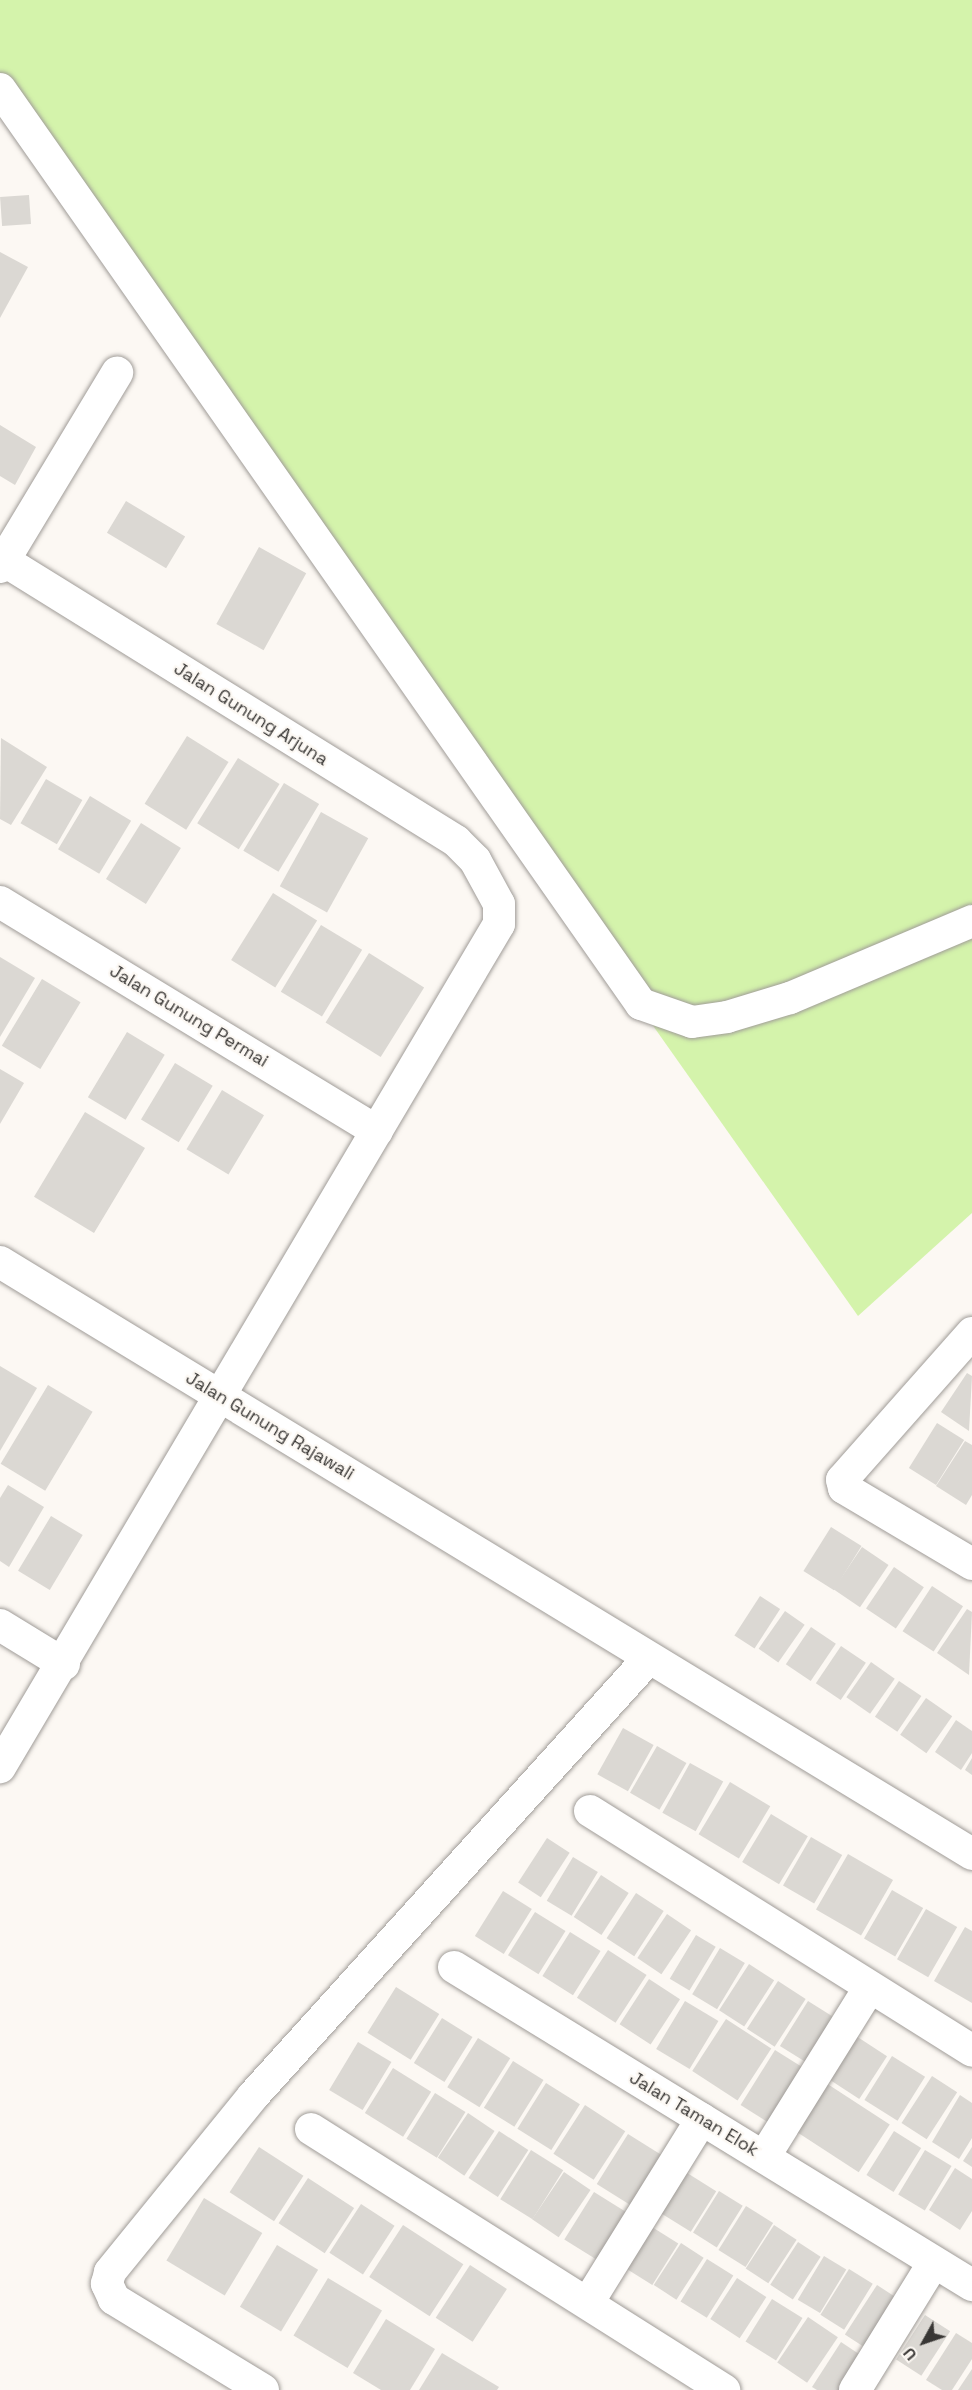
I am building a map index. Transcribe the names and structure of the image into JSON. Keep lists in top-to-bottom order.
{
  "streets": {
    "street": [
      "Jalan Gunung Arjuna",
      "Jalan Gunung Permai",
      "Jalan Gunung Rajawali",
      "Jalan Taman Elok"
    ]
  },
  "crossings": [
    ["Jalan Gunung Arjuna", "Jalan Gunung Permai"]
  ],
  "north": "bottom left"
}
